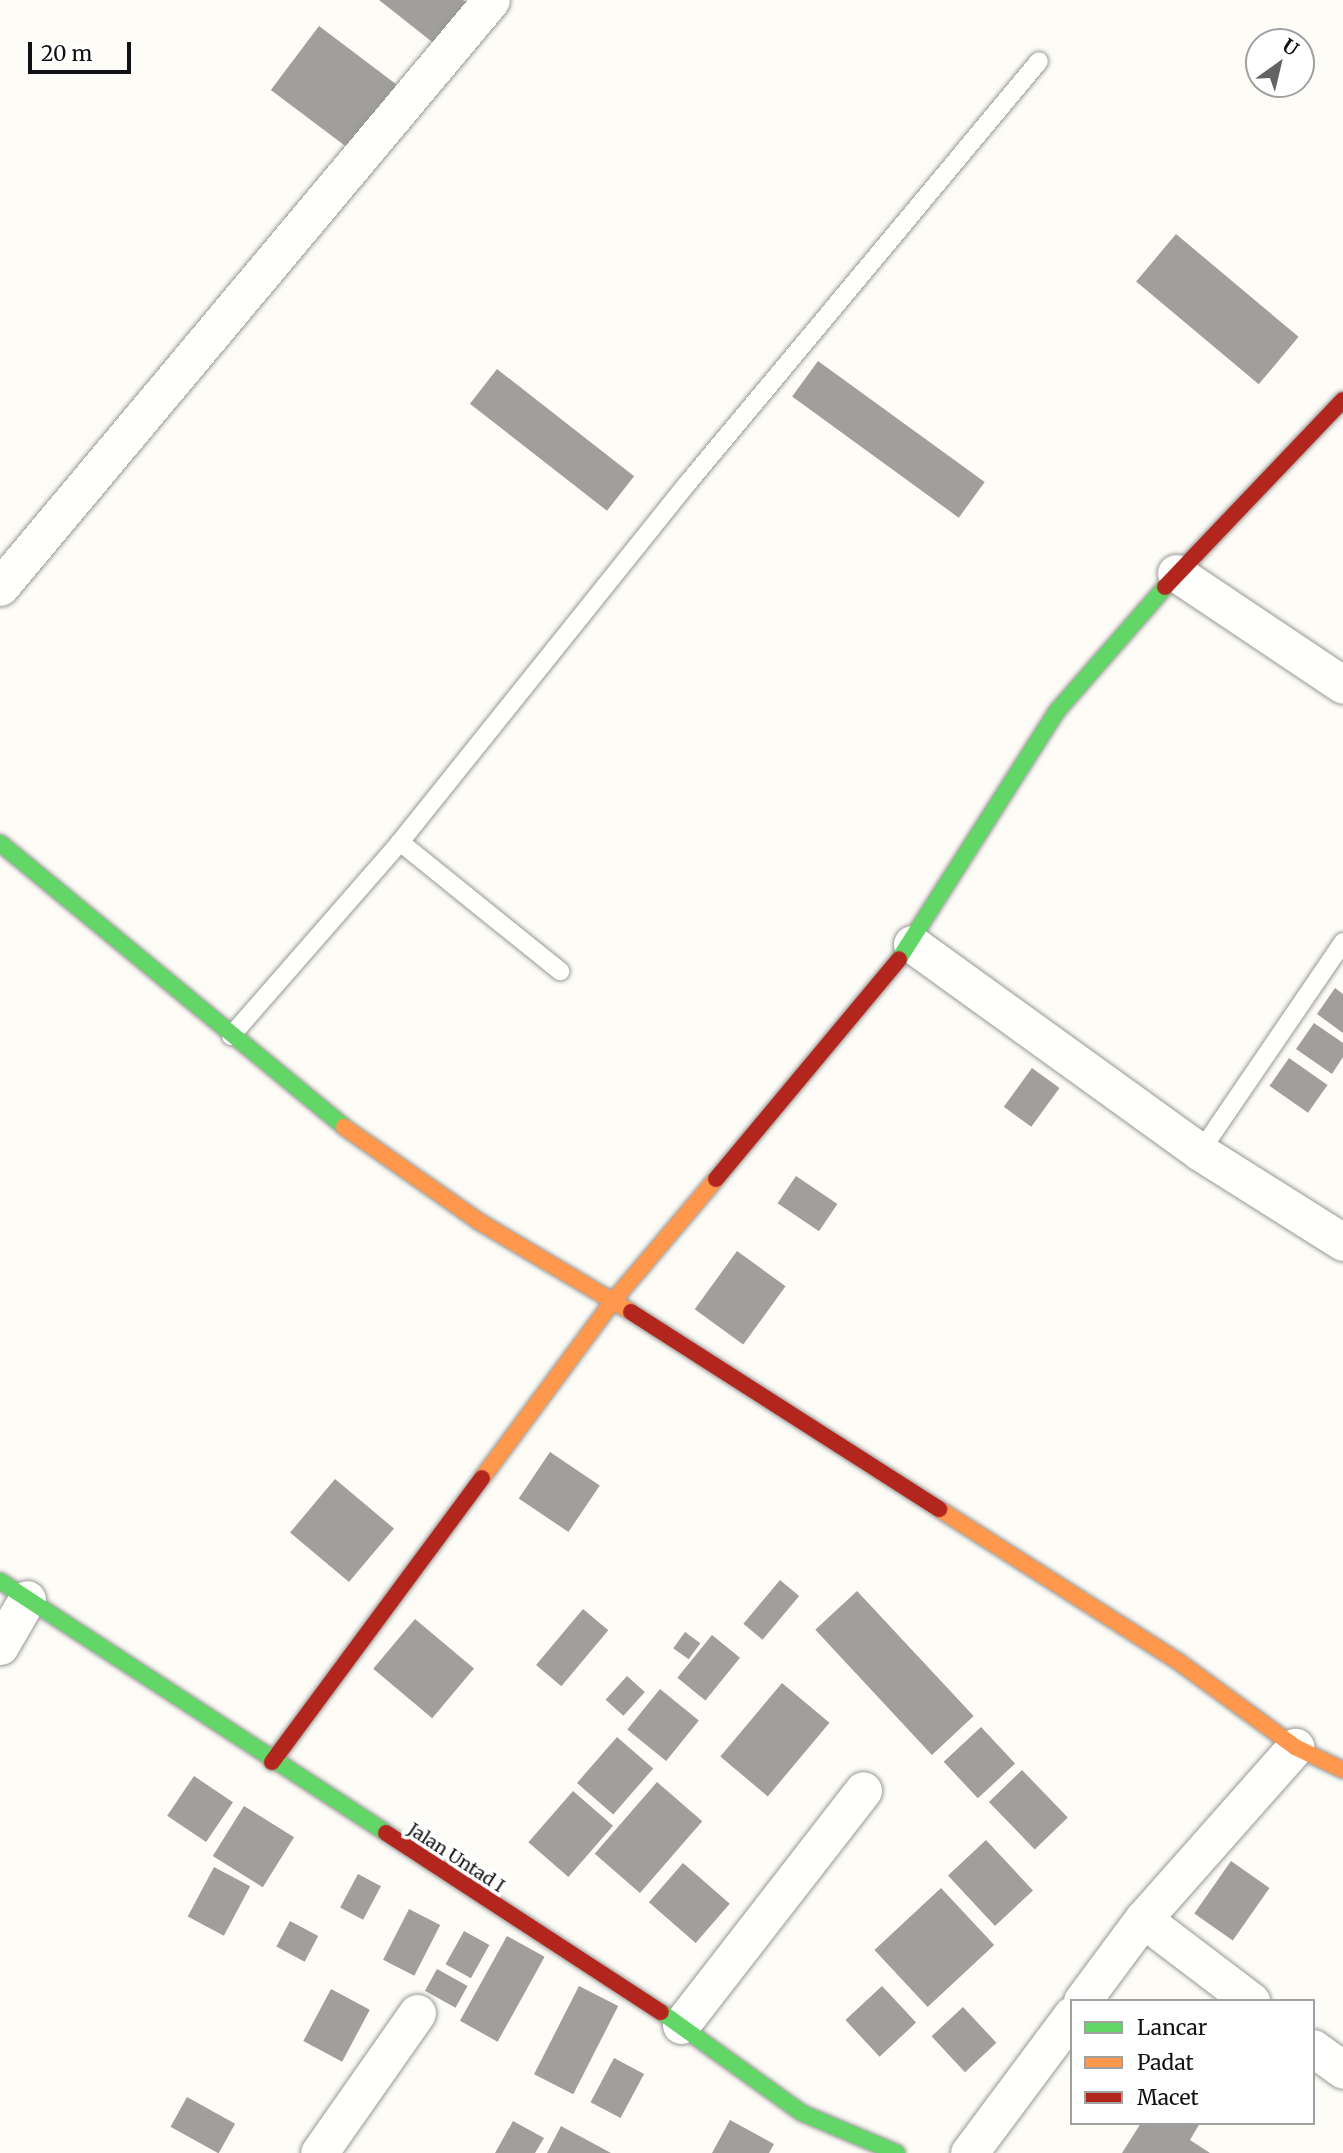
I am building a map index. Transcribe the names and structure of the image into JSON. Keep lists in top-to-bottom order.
{
  "streets": {
    "street": ["Jalan Untad I"]
  },
  "legend": ["Lancar", "Padat", "Macet"],
  "scale_bar": "20 m",
  "north": "top right"
}
